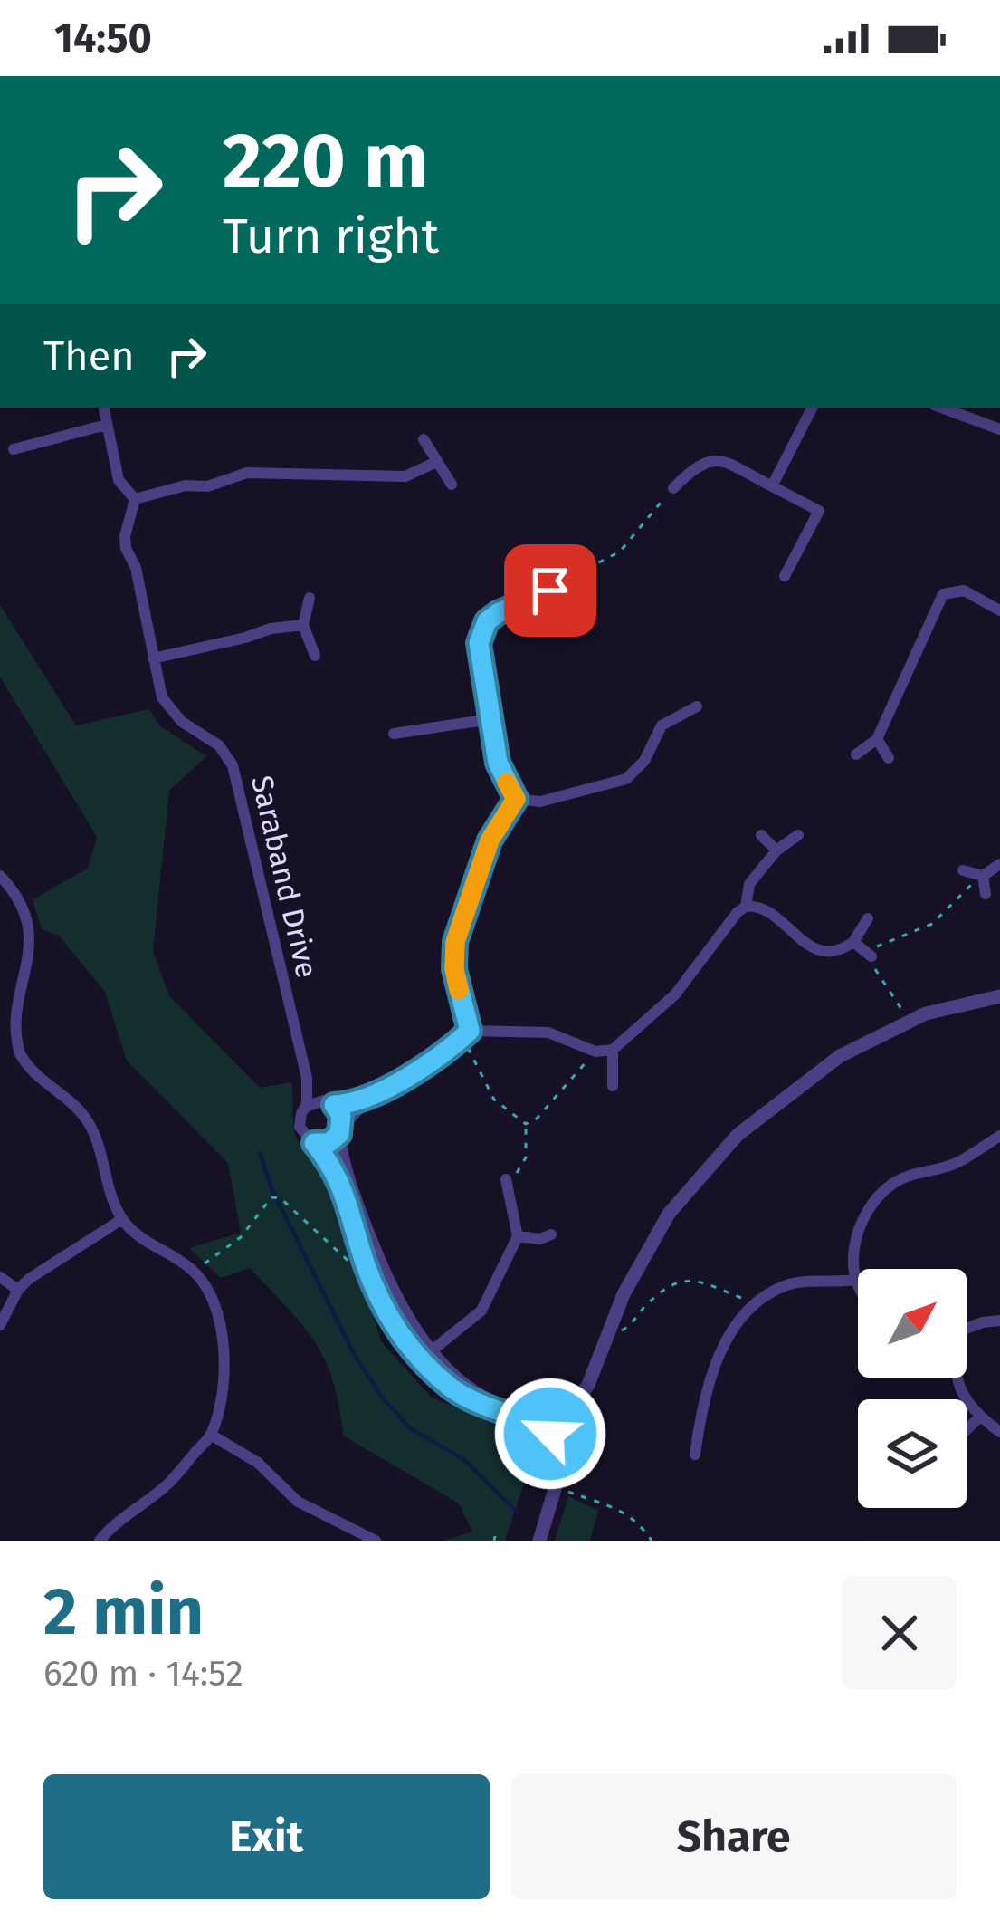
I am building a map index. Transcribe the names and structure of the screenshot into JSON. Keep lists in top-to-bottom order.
{
  "streets": {
    "street": ["Saraband Drive"]
  },
  "north": "top right",
  "page": {
    "status": "14:50",
    "turn": ["220 m", "Turn right"],
    "then": "Then",
    "heading": ["2 min", "620 m · 14:52"],
    "buttons": ["Exit", "Share"]
  }
}
